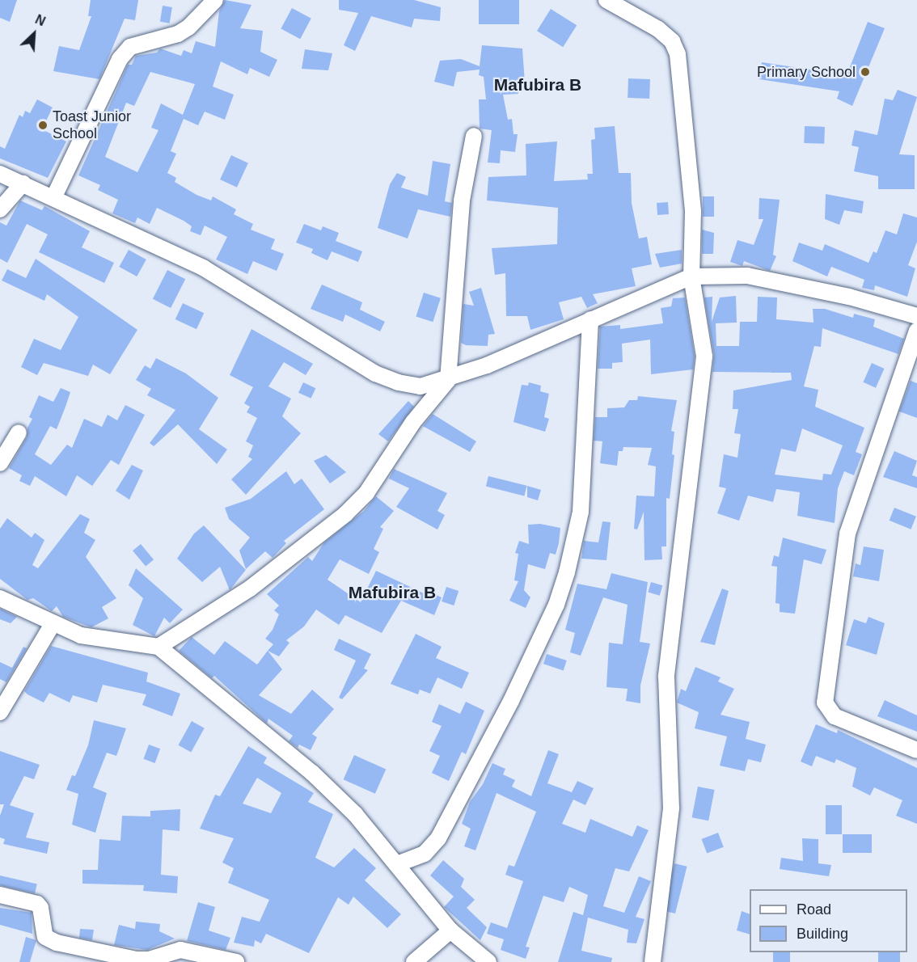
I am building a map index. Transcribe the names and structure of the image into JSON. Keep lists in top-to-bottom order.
{
  "districts": ["Mafubira B", "Mafubira B"],
  "places": ["Primary School", "Toast Junior School"],
  "legend": ["Road", "Building"],
  "north": "top right"
}
